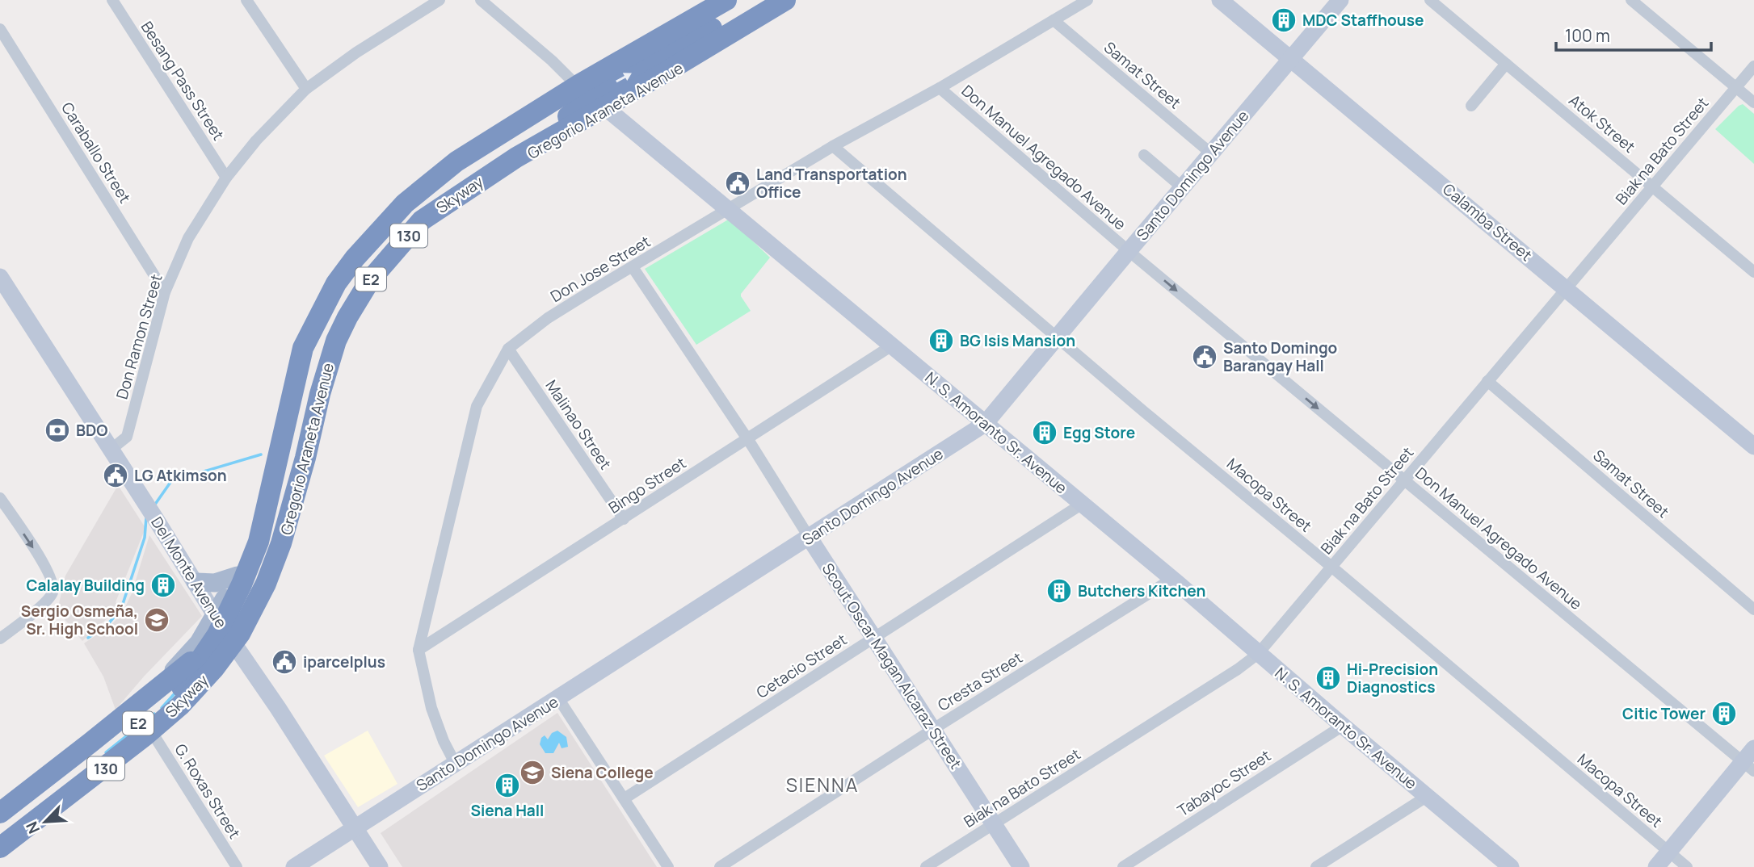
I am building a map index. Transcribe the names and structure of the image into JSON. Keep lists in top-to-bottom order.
{
  "streets": {
    "highway": ["Skyway", "E2"],
    "main road": ["Gregorio Araneta Avenue", "130"],
    "street": [
      "Samat Street",
      "Besang Pass Street",
      "Atok Street",
      "Biak na Bato Street",
      "Caraballo Street",
      "Don Manuel Agregado Avenue",
      "Santo Domingo Avenue",
      "Calamba Street",
      "Don Jose Street",
      "Don Ramon Street",
      "Malinao Street",
      "N. S. Amoranto Sr. Avenue",
      "Bingo Street",
      "Macopa Street",
      "Del Monte Avenue",
      "Cetacio Street",
      "Scout Oscar Magan Alcaraz Street",
      "Cresta Street",
      "Tabayoc Street",
      "G. Roxas Street"
    ]
  },
  "crossings": [
    ["Samat Street", "Biak na Bato Street"],
    ["Samat Street", "Santo Domingo Avenue"],
    ["Samat Street", "Don Jose Street"],
    ["Besang Pass Street", "Don Ramon Street"],
    ["Gregorio Araneta Avenue", "Skyway"],
    ["Gregorio Araneta Avenue", "N. S. Amoranto Sr. Avenue"],
    ["Gregorio Araneta Avenue", "Del Monte Avenue"],
    ["Gregorio Araneta Avenue", "G. Roxas Street"],
    ["Atok Street", "Biak na Bato Street"],
    ["Biak na Bato Street", "Don Manuel Agregado Avenue"],
    ["Biak na Bato Street", "Calamba Street"],
    ["Biak na Bato Street", "N. S. Amoranto Sr. Avenue"],
    ["Biak na Bato Street", "Macopa Street"],
    ["Biak na Bato Street", "Scout Oscar Magan Alcaraz Street"],
    ["Caraballo Street", "Don Ramon Street"],
    ["Don Manuel Agregado Avenue", "Santo Domingo Avenue"],
    ["Don Manuel Agregado Avenue", "Don Jose Street"],
    ["Santo Domingo Avenue", "Calamba Street"],
    ["Santo Domingo Avenue", "Don Jose Street"],
    ["Santo Domingo Avenue", "N. S. Amoranto Sr. Avenue"],
    ["Santo Domingo Avenue", "Macopa Street"],
    ["Santo Domingo Avenue", "Del Monte Avenue"],
    ["Santo Domingo Avenue", "Scout Oscar Magan Alcaraz Street"],
    ["Skyway", "130"],
    ["Skyway", "Del Monte Avenue"],
    ["130", "Del Monte Avenue"],
    ["Don Jose Street", "Malinao Street"],
    ["Don Jose Street", "N. S. Amoranto Sr. Avenue"],
    ["Don Jose Street", "Bingo Street"],
    ["Don Jose Street", "Macopa Street"],
    ["Don Jose Street", "Scout Oscar Magan Alcaraz Street"],
    ["Don Ramon Street", "Del Monte Avenue"],
    ["Malinao Street", "Bingo Street"],
    ["N. S. Amoranto Sr. Avenue", "Bingo Street"],
    ["N. S. Amoranto Sr. Avenue", "Cetacio Street"],
    ["N. S. Amoranto Sr. Avenue", "Cresta Street"],
    ["N. S. Amoranto Sr. Avenue", "Tabayoc Street"],
    ["Bingo Street", "Scout Oscar Magan Alcaraz Street"],
    ["Cetacio Street", "Scout Oscar Magan Alcaraz Street"],
    ["Scout Oscar Magan Alcaraz Street", "Cresta Street"]
  ],
  "districts": ["SIENNA"],
  "places": {
    "building": [
      "MDC Staffhouse",
      "BG Isis Mansion",
      "Egg Store",
      "Calalay Building",
      "Butchers Kitchen",
      "Hi-Precision Diagnostics",
      "Citic Tower",
      "Siena Hall"
    ],
    "public building": [
      "Land Transportation Office",
      "Santo Domingo Barangay Hall",
      "LG Atkimson",
      "iparcelplus"
    ],
    "bank": ["BDO"],
    "school or university": ["Sergio Osmeña, Sr. High School", "Siena College"]
  },
  "scale_bar": "100 m",
  "north": "bottom left"
}
